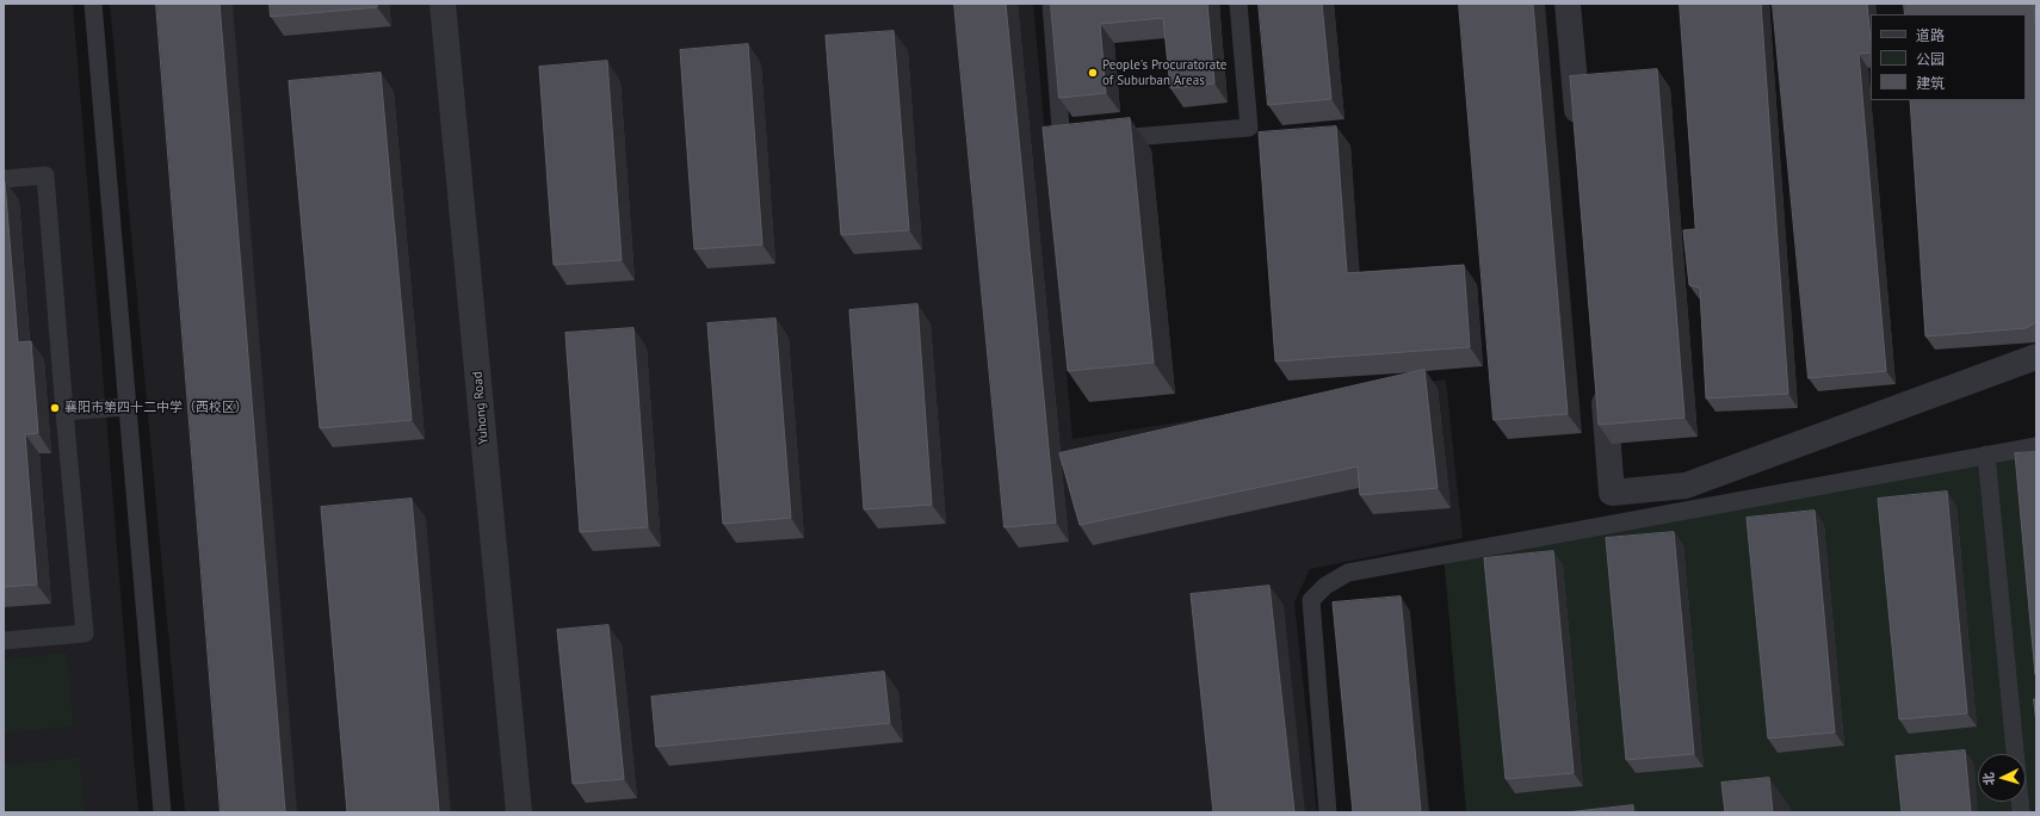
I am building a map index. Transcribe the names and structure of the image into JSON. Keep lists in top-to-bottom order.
{
  "streets": {
    "street": ["Yuhong Road"]
  },
  "places": ["People's Procuratorate of Suburban Areas", "襄阳市第四十二中学（西校区）"],
  "legend": ["道路", "公园", "建筑"],
  "north": "left"
}
